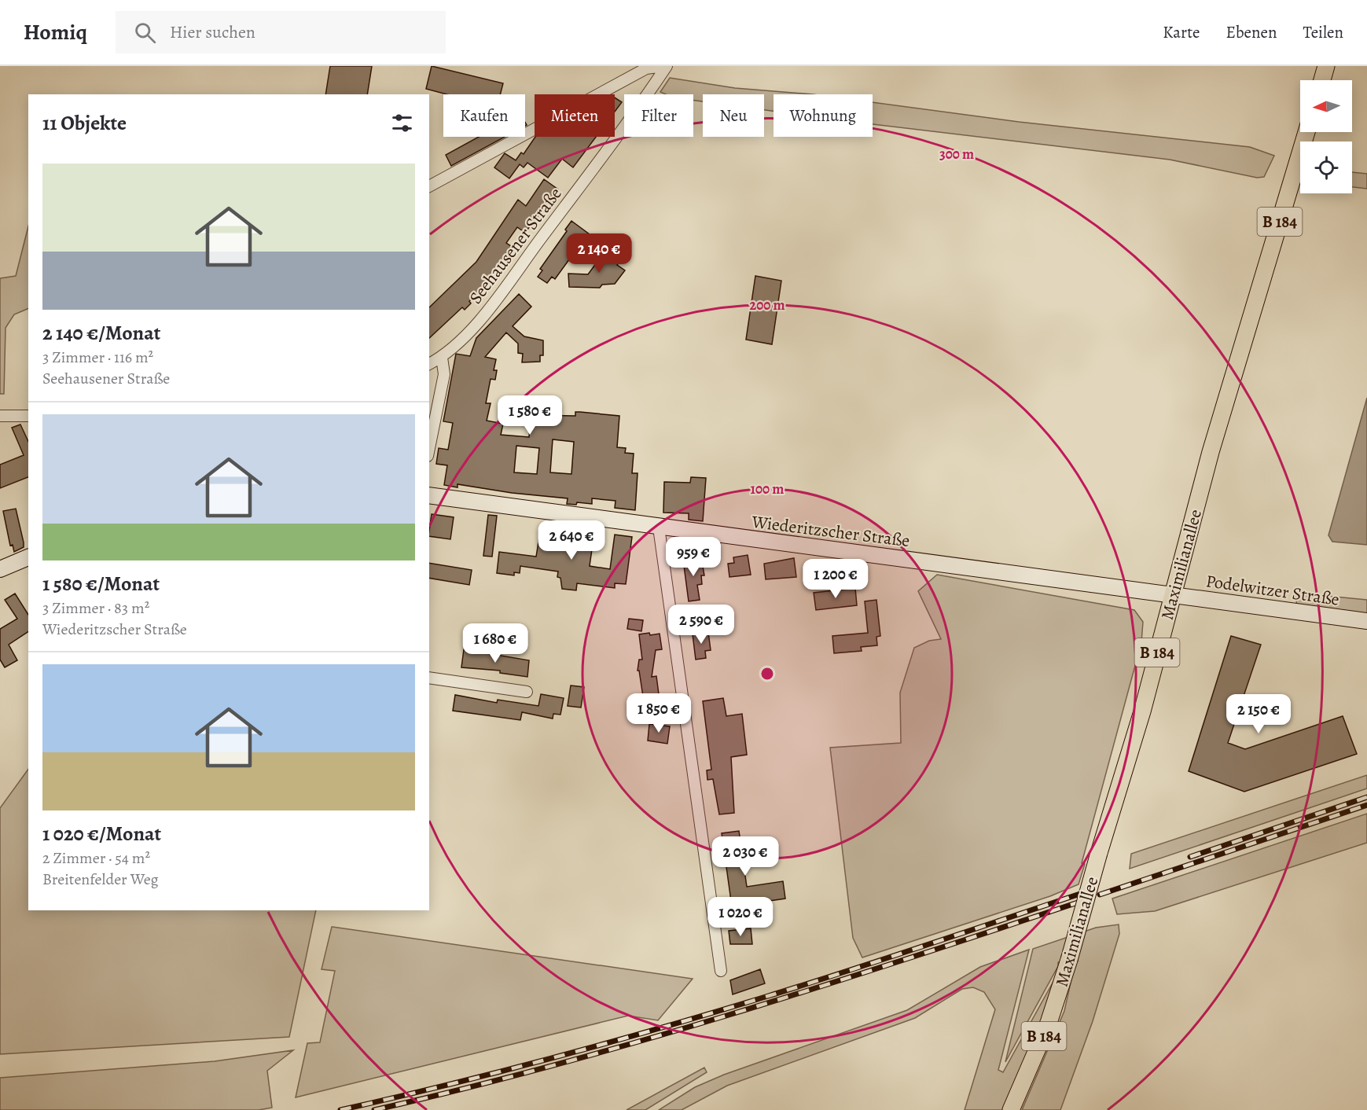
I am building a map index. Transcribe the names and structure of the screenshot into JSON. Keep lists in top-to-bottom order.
{
  "streets": {
    "main road": ["B 184", "Maximilianallee"],
    "street": ["Seehausener Straße", "Wiederitzscher Straße", "Podelwitzer Straße"]
  },
  "crossings": [
    ["Wiederitzscher Straße", "Maximilianallee"],
    ["Wiederitzscher Straße", "Podelwitzer Straße"],
    ["Maximilianallee", "Podelwitzer Straße"]
  ],
  "north": "left",
  "page": {
    "header": "Homiq",
    "search": "Hier suchen",
    "nav": ["Karte", "Ebenen", "Teilen"],
    "chip": [
      "Kaufen",
      "Mieten",
      "Filter",
      "Neu",
      "Wohnung"
    ],
    "heading": "11 Objekte",
    "list": [
      {
        "name": "2 140 €/Monat",
        "note": "3 Zimmer · 116 m² · Seehausener Straße"
      },
      {
        "name": "1 580 €/Monat",
        "note": "3 Zimmer · 83 m² · Wiederitzscher Straße"
      },
      {
        "name": "1 020 €/Monat",
        "note": "2 Zimmer · 54 m² · Breitenfelder Weg"
      }
    ],
    "price": [
      "2 140 €",
      "1 580 €",
      "2 640 €",
      "959 €",
      "1 200 €",
      "2 590 €",
      "1 680 €",
      "1 850 €",
      "2 150 €",
      "2 030 €",
      "1 020 €"
    ]
  },
  "rings": ["300 m", "200 m", "100 m"]
}
